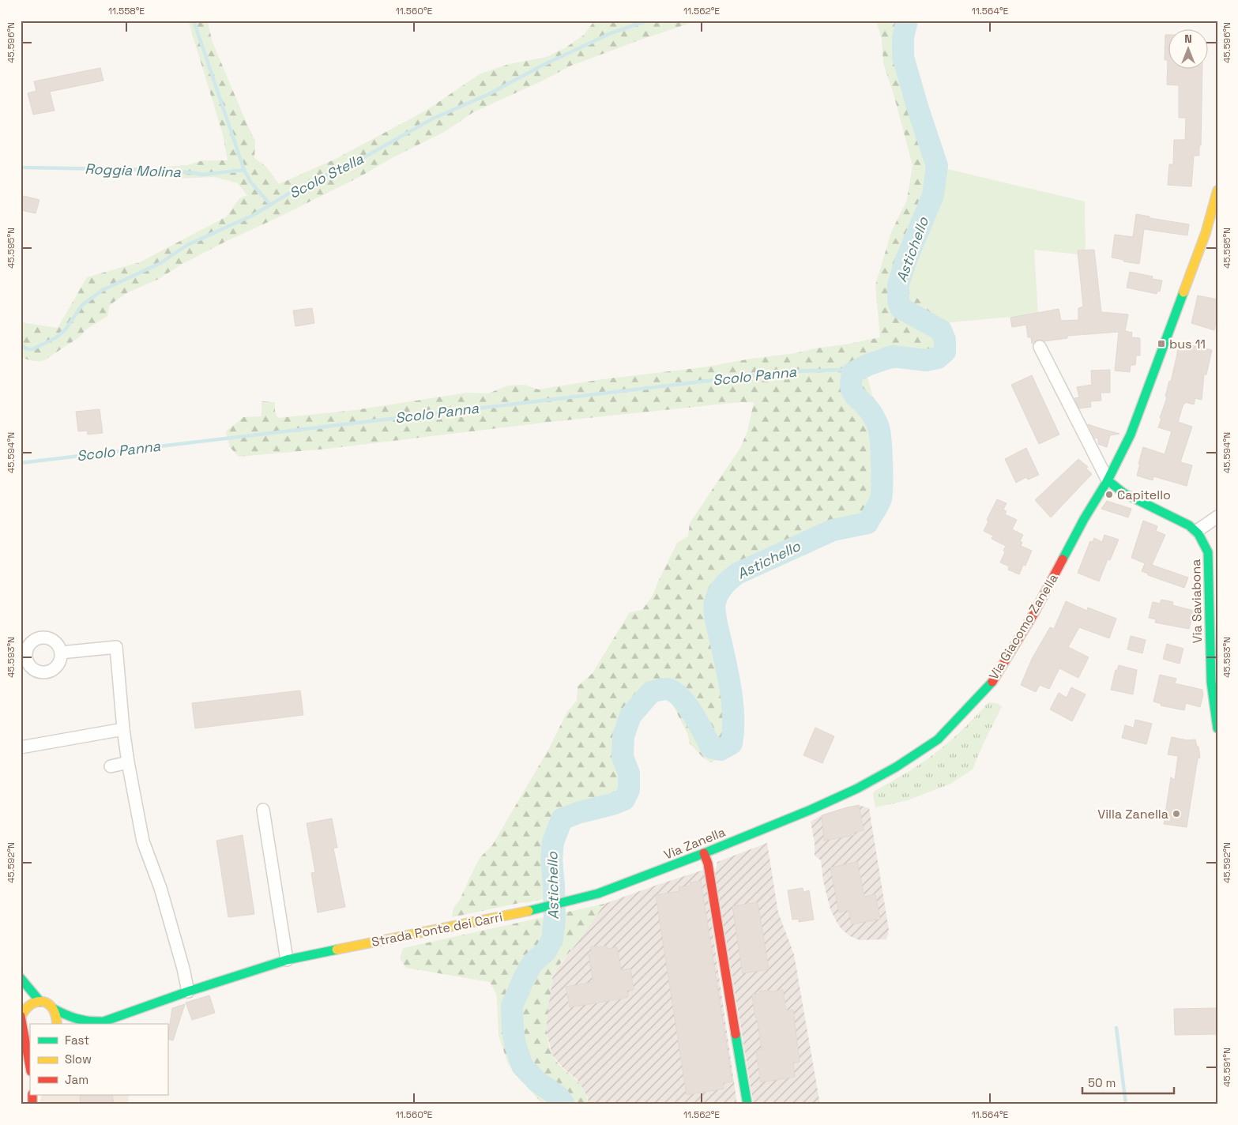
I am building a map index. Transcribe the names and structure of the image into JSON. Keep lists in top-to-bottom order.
{
  "streets": {
    "street": [
      "Via Saviabona",
      "Via Giacomo Zanella",
      "Via Zanella",
      "Strada Ponte dei Carri"
    ]
  },
  "crossings": [
    ["Via Giacomo Zanella", "Via Zanella"],
    ["Via Zanella", "Strada Ponte dei Carri"]
  ],
  "water": [
    "Roggia Molina",
    "Scolo Stella",
    "Astichello",
    "Scolo Panna"
  ],
  "places": {
    "transit": ["bus 11"],
    "other": ["Capitello", "Villa Zanella"]
  },
  "legend": ["Fast", "Slow", "Jam"],
  "scale_bar": "50 m",
  "north": "top",
  "coordinates": [
    "11.558°E",
    "11.560°E",
    "11.562°E",
    "11.564°E",
    "45.596°N",
    "45.595°N",
    "45.594°N",
    "45.593°N",
    "45.592°N",
    "45.591°N"
  ]
}
